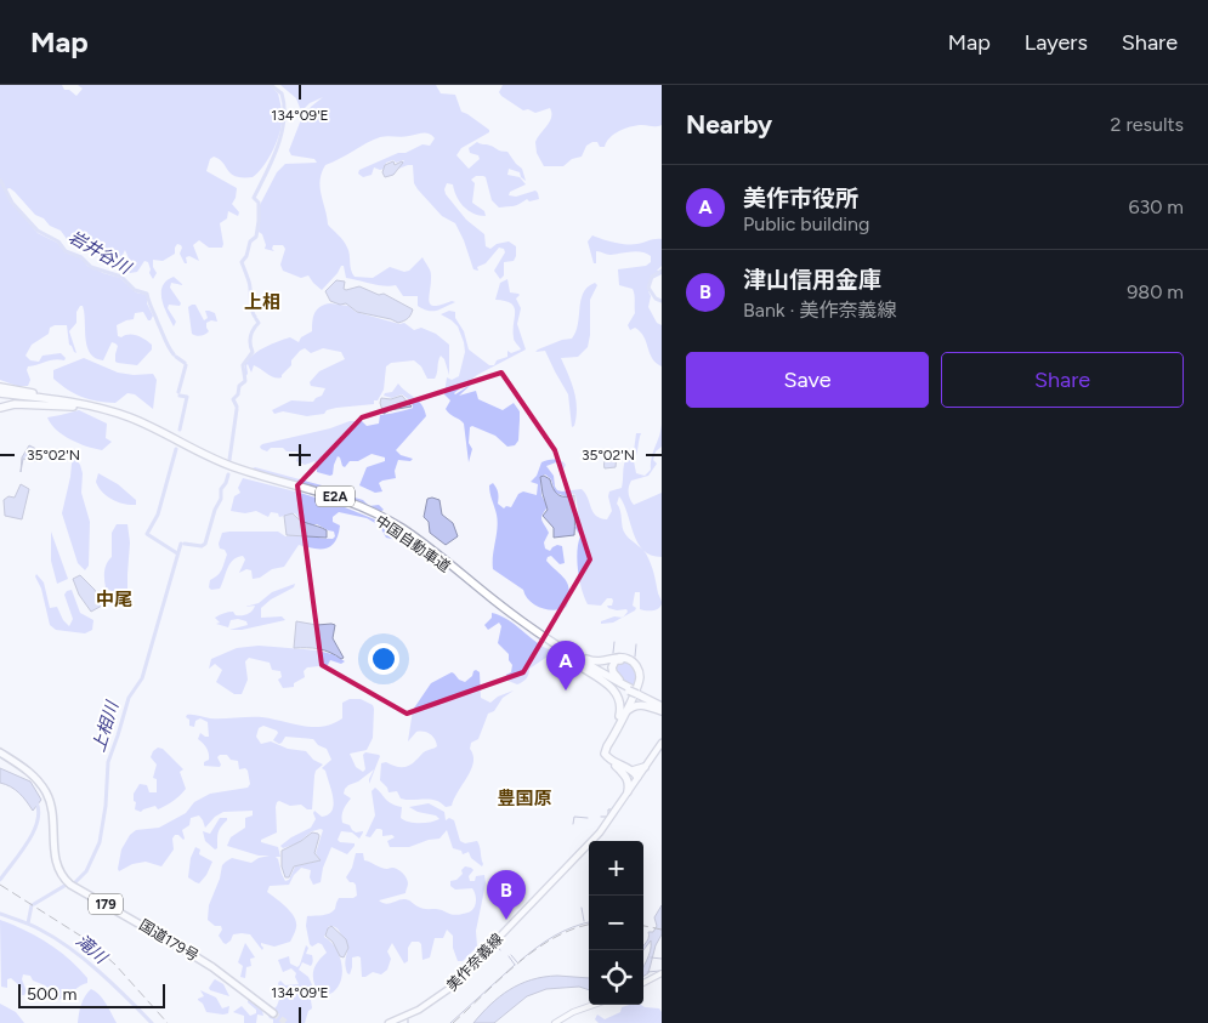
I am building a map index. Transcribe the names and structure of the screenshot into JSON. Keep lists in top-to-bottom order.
{
  "streets": {
    "highway": [
      "E2A",
      "中国自動車道",
      "179",
      "国道179号"
    ],
    "main road": ["美作奈義線"]
  },
  "districts": ["上相", "中尾", "豊国原"],
  "water": ["岩井谷川", "上相川", "滝川"],
  "scale_bar": "500 m",
  "page": {
    "header": "Map",
    "nav": ["Map", "Layers", "Share"],
    "heading": ["Nearby", "2 results"],
    "list": [
      {
        "mark": "A",
        "name": "美作市役所",
        "note": "Public building",
        "value": "630 m"
      },
      {
        "mark": "B",
        "name": "津山信用金庫",
        "note": "Bank · 美作奈義線",
        "value": "980 m"
      }
    ],
    "buttons": ["Save", "Share"],
    "pins": ["A", "B"],
    "map_buttons": ["+", "−"],
    "scale": "500 m"
  },
  "coordinates": ["134°09'E", "35°02'N"]
}
